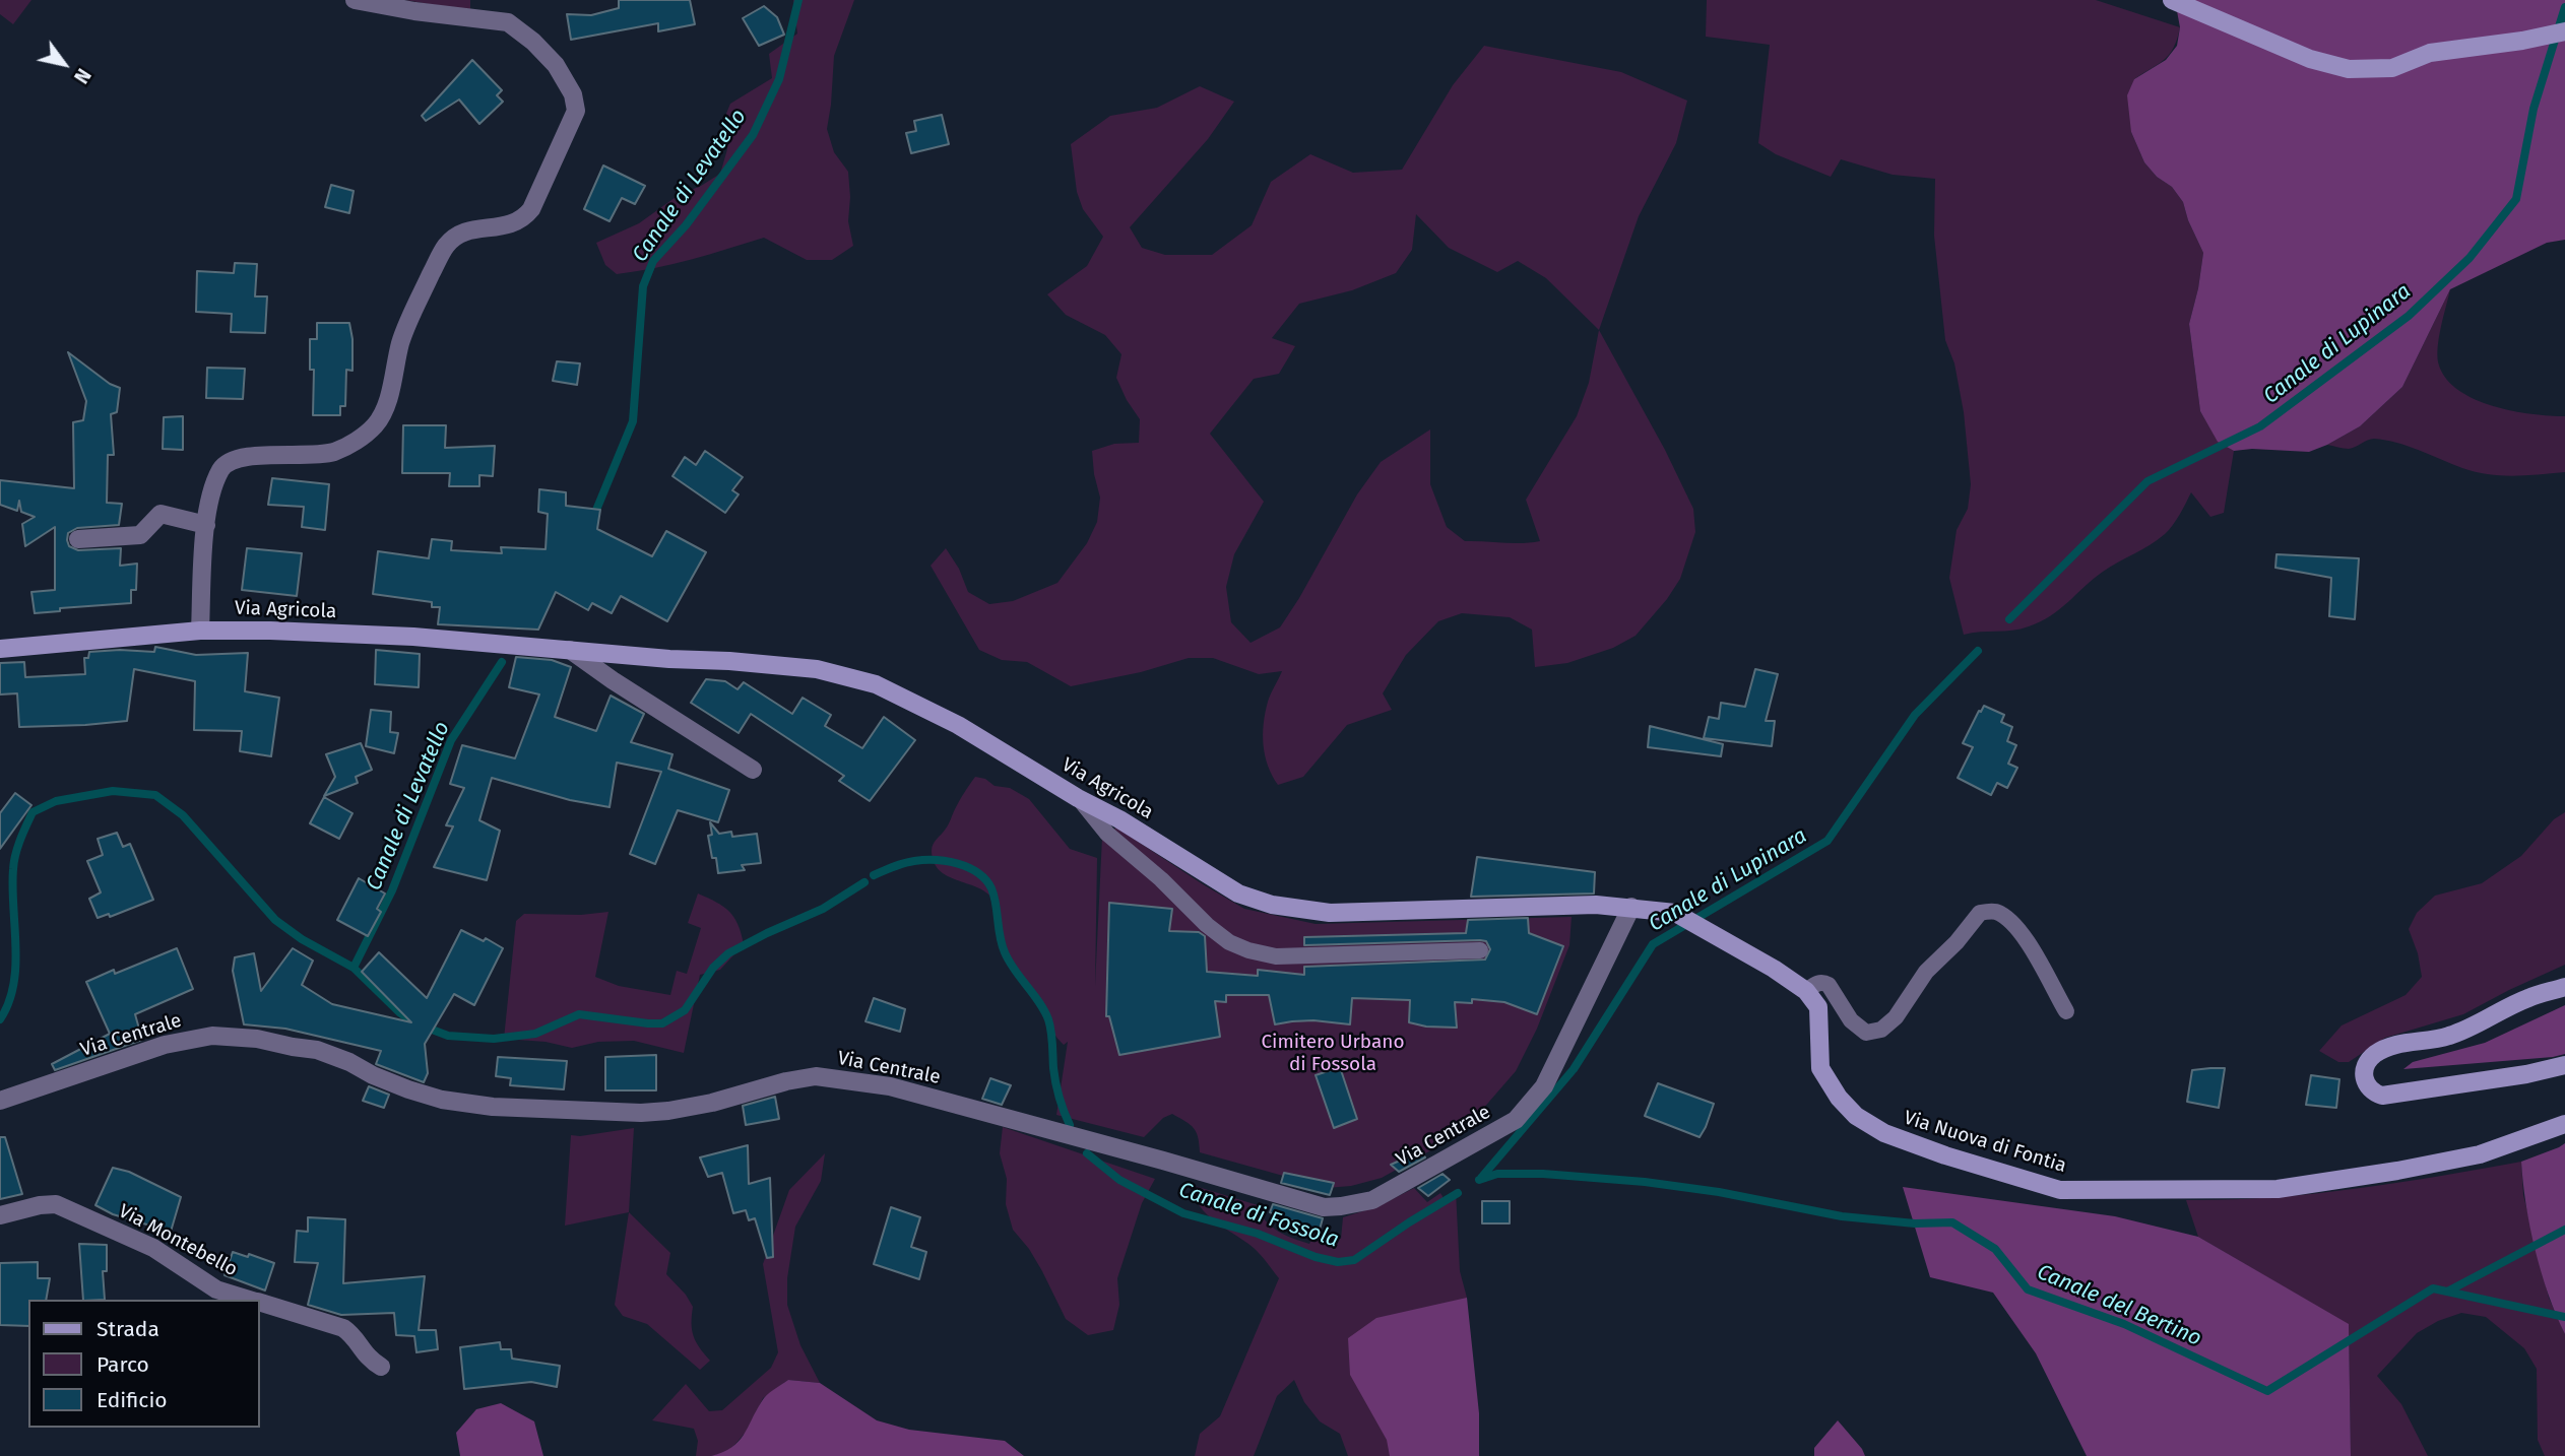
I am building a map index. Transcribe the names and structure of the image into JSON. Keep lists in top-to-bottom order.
{
  "streets": {
    "street": [
      "Via Agricola",
      "Via Centrale",
      "Via Nuova di Fontia",
      "Via Montebello"
    ]
  },
  "crossings": [
    ["Via Agricola", "Via Centrale"]
  ],
  "water": [
    "Canale di Levatello",
    "Canale di Lupinara",
    "Canale di Fossola",
    "Canale del Bertino"
  ],
  "parks": ["Cimitero Urbano di Fossola"],
  "legend": ["Strada", "Parco", "Edificio"],
  "north": "bottom right"
}
